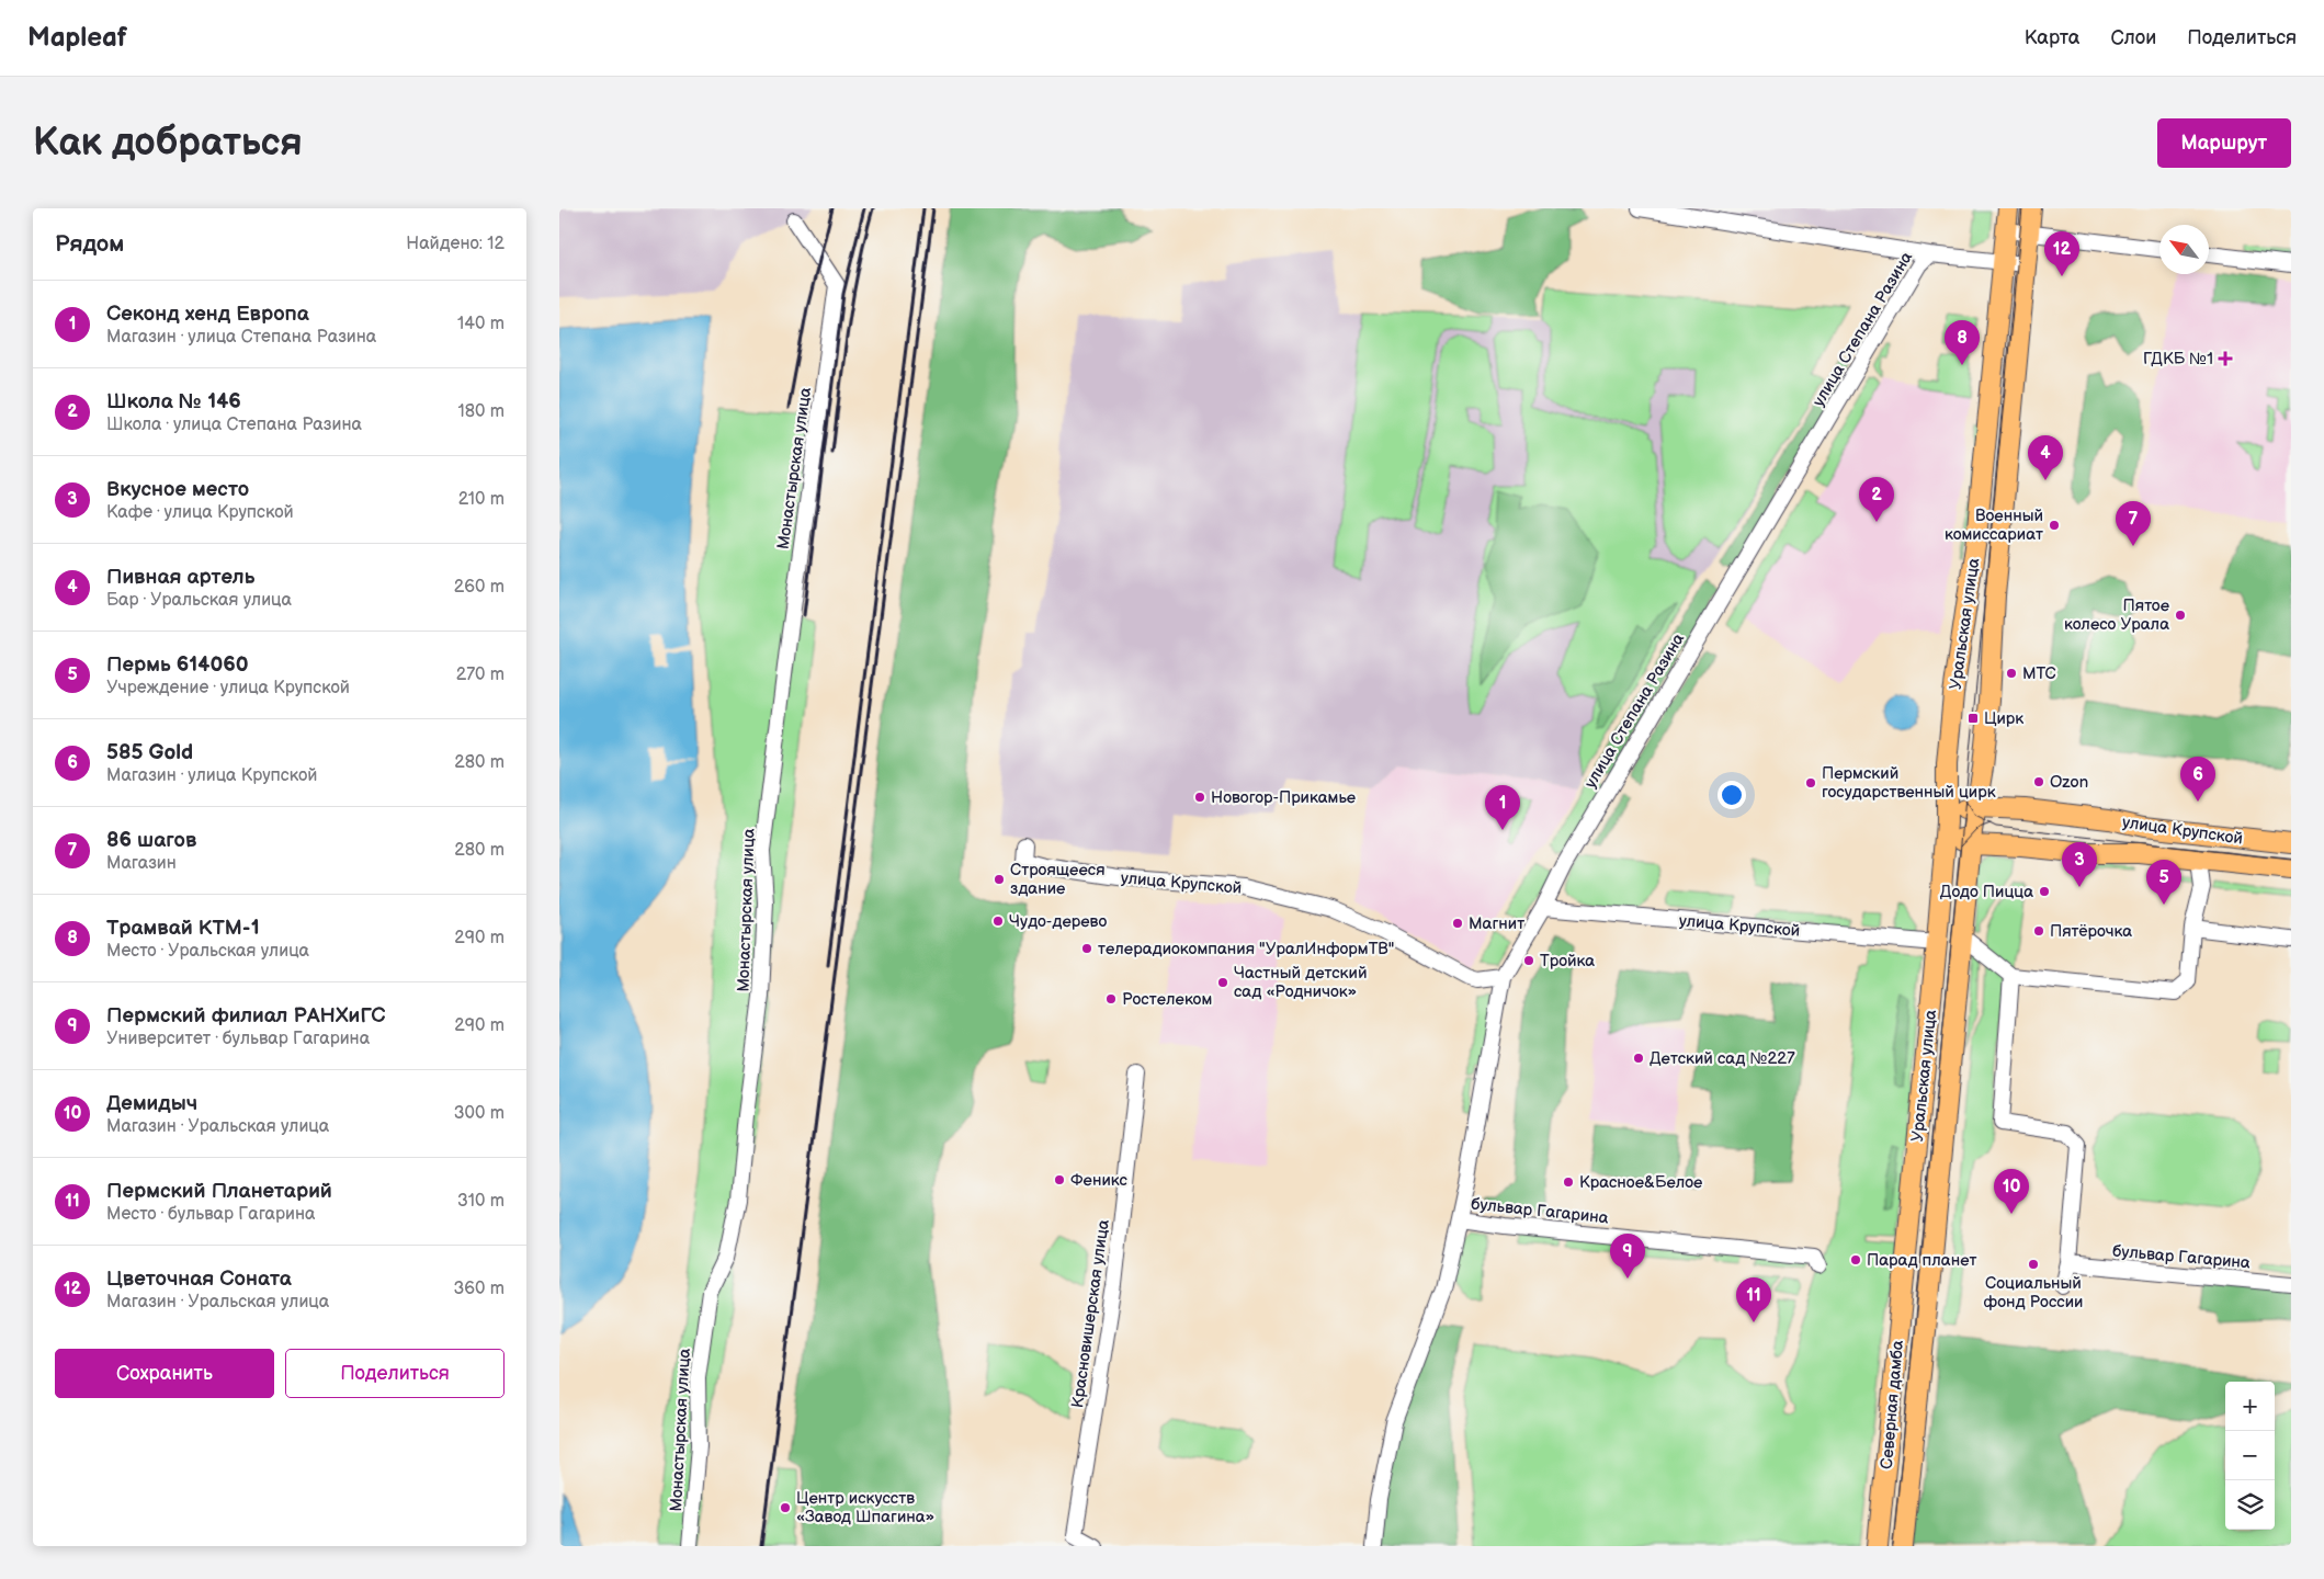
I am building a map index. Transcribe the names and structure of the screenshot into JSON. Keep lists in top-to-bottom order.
{
  "streets": {
    "main road": ["Уральская улица", "улица Крупской", "Северная дамба"],
    "street": [
      "улица Степана Разина",
      "Монастырская улица",
      "бульвар Гагарина",
      "Красновишерская улица"
    ]
  },
  "crossings": [
    ["улица Степана Разина", "улица Крупской"],
    ["улица Степана Разина", "бульвар Гагарина"],
    ["Уральская улица", "улица Крупской"],
    ["Уральская улица", "Северная дамба"]
  ],
  "places": {
    "health": ["ГДКБ №1"],
    "other": [
      "Военный комиссариат",
      "Пятое колесо Урала",
      "МТС",
      "Ozon",
      "Пермский государственный цирк",
      "Новогор-Прикамье",
      "Строящееся здание",
      "Додо Пицца",
      "Чудо-дерево",
      "Магнит",
      "Пятёрочка",
      "телерадиокомпания \"УралИнформТВ\"",
      "Тройка",
      "Частный детский сад «Родничок»",
      "Ростелеком",
      "Детский сад №227",
      "Феникс",
      "Красное&Белое",
      "Парад планет",
      "Социальный фонд России",
      "Центр искусств «Завод Шпагина»"
    ],
    "transit": ["Цирк"]
  },
  "north": "top left",
  "page": {
    "header": "Mapleaf",
    "nav": ["Карта", "Слои", "Поделиться"],
    "buttons": [
      "Маршрут",
      ["Сохранить", "Поделиться"]
    ],
    "title": "Как добраться",
    "heading": ["Рядом", "Найдено: 12"],
    "pins": [
      "12",
      "8",
      "4",
      "2",
      "7",
      "6",
      "1",
      "3",
      "5",
      "10",
      "9",
      "11"
    ],
    "list": [
      {
        "mark": "1",
        "name": "Секонд хенд Европа",
        "note": "Магазин · улица Степана Разина",
        "value": "140 m"
      },
      {
        "mark": "2",
        "name": "Школа № 146",
        "note": "Школа · улица Степана Разина",
        "value": "180 m"
      },
      {
        "mark": "3",
        "name": "Вкусное место",
        "note": "Кафе · улица Крупской",
        "value": "210 m"
      },
      {
        "mark": "4",
        "name": "Пивная артель",
        "note": "Бар · Уральская улица",
        "value": "260 m"
      },
      {
        "mark": "5",
        "name": "Пермь 614060",
        "note": "Учреждение · улица Крупской",
        "value": "270 m"
      },
      {
        "mark": "6",
        "name": "585 Gold",
        "note": "Магазин · улица Крупской",
        "value": "280 m"
      },
      {
        "mark": "7",
        "name": "86 шагов",
        "note": "Магазин",
        "value": "280 m"
      },
      {
        "mark": "8",
        "name": "Трамвай КТМ-1",
        "note": "Место · Уральская улица",
        "value": "290 m"
      },
      {
        "mark": "9",
        "name": "Пермский филиал РАНХиГС",
        "note": "Университет · бульвар Гагарина",
        "value": "290 m"
      },
      {
        "mark": "10",
        "name": "Демидыч",
        "note": "Магазин · Уральская улица",
        "value": "300 m"
      },
      {
        "mark": "11",
        "name": "Пермский Планетарий",
        "note": "Место · бульвар Гагарина",
        "value": "310 m"
      },
      {
        "mark": "12",
        "name": "Цветочная Соната",
        "note": "Магазин · Уральская улица",
        "value": "360 m"
      }
    ],
    "map_buttons": ["+", "−"]
  }
}
